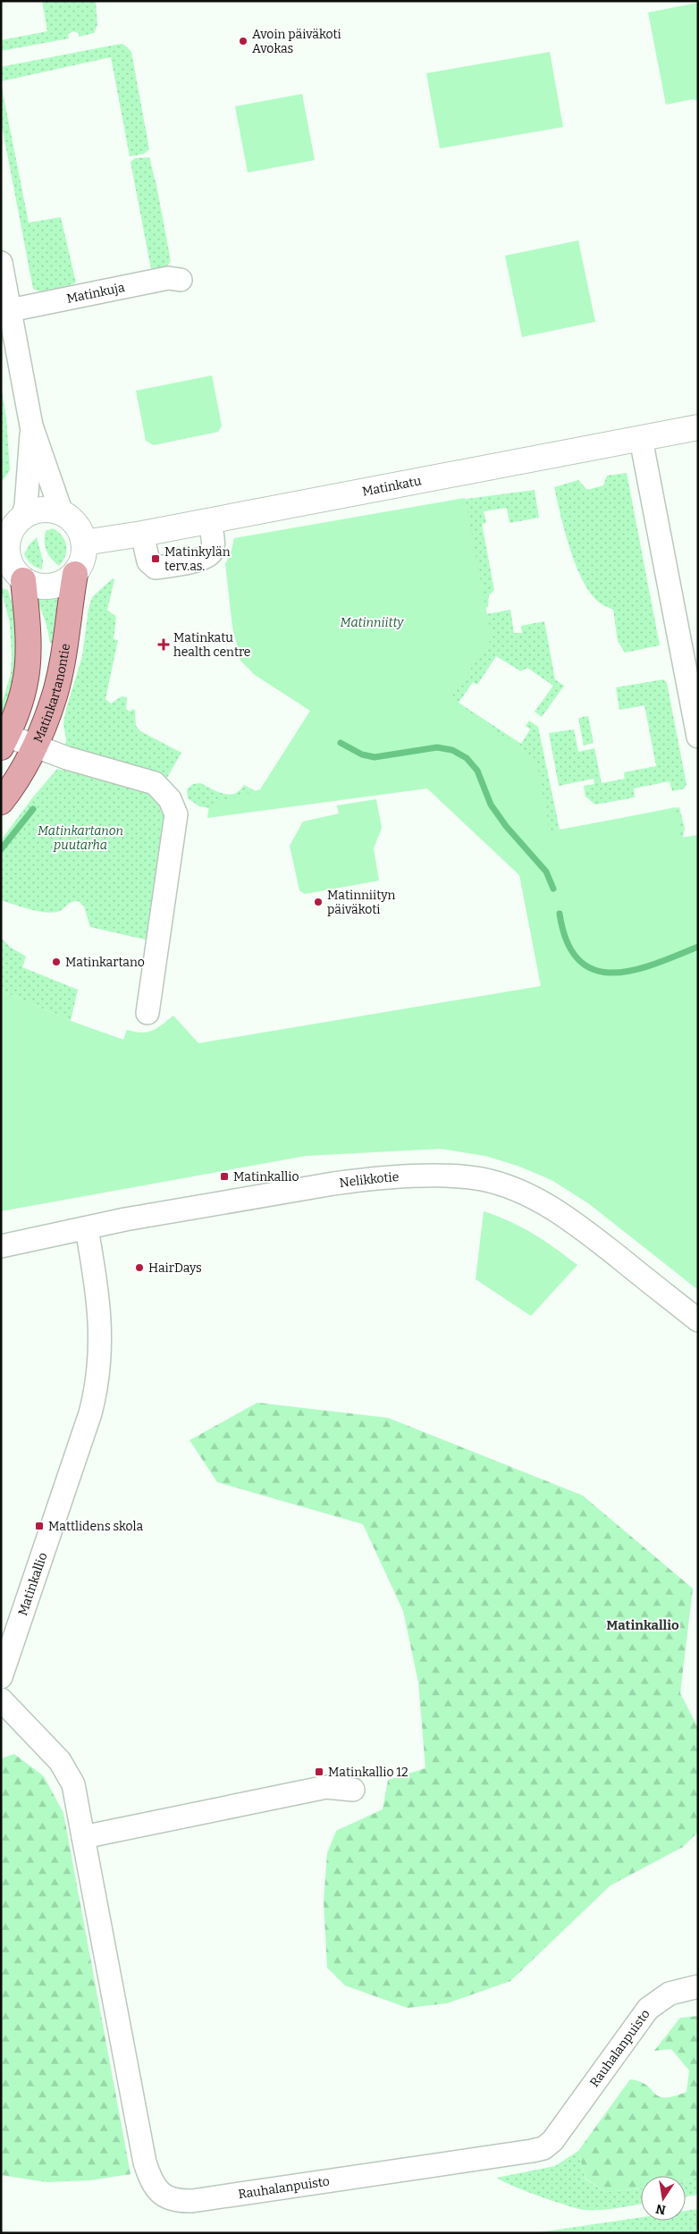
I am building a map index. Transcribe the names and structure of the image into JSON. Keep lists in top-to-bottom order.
{
  "streets": {
    "main road": ["Matinkatu", "Matinkartanontie"],
    "street": [
      "Matinkuja",
      "Nelikkotie",
      "Matinkallio",
      "Rauhalanpuisto"
    ]
  },
  "crossings": [
    ["Matinkatu", "Matinkartanontie"],
    ["Nelikkotie", "Matinkallio"]
  ],
  "districts": ["Matinkallio"],
  "parks": ["Matinniitty", "Matinkartanon puutarha"],
  "places": {
    "other": [
      "Avoin päiväkoti Avokas",
      "Matinniityn päiväkoti",
      "Matinkartano",
      "HairDays"
    ],
    "transit": [
      "Matinkylän terv.as.",
      "Matinkallio",
      "Mattlidens skola",
      "Matinkallio 12"
    ],
    "health": ["Matinkatu health centre"]
  },
  "north": "bottom"
}
